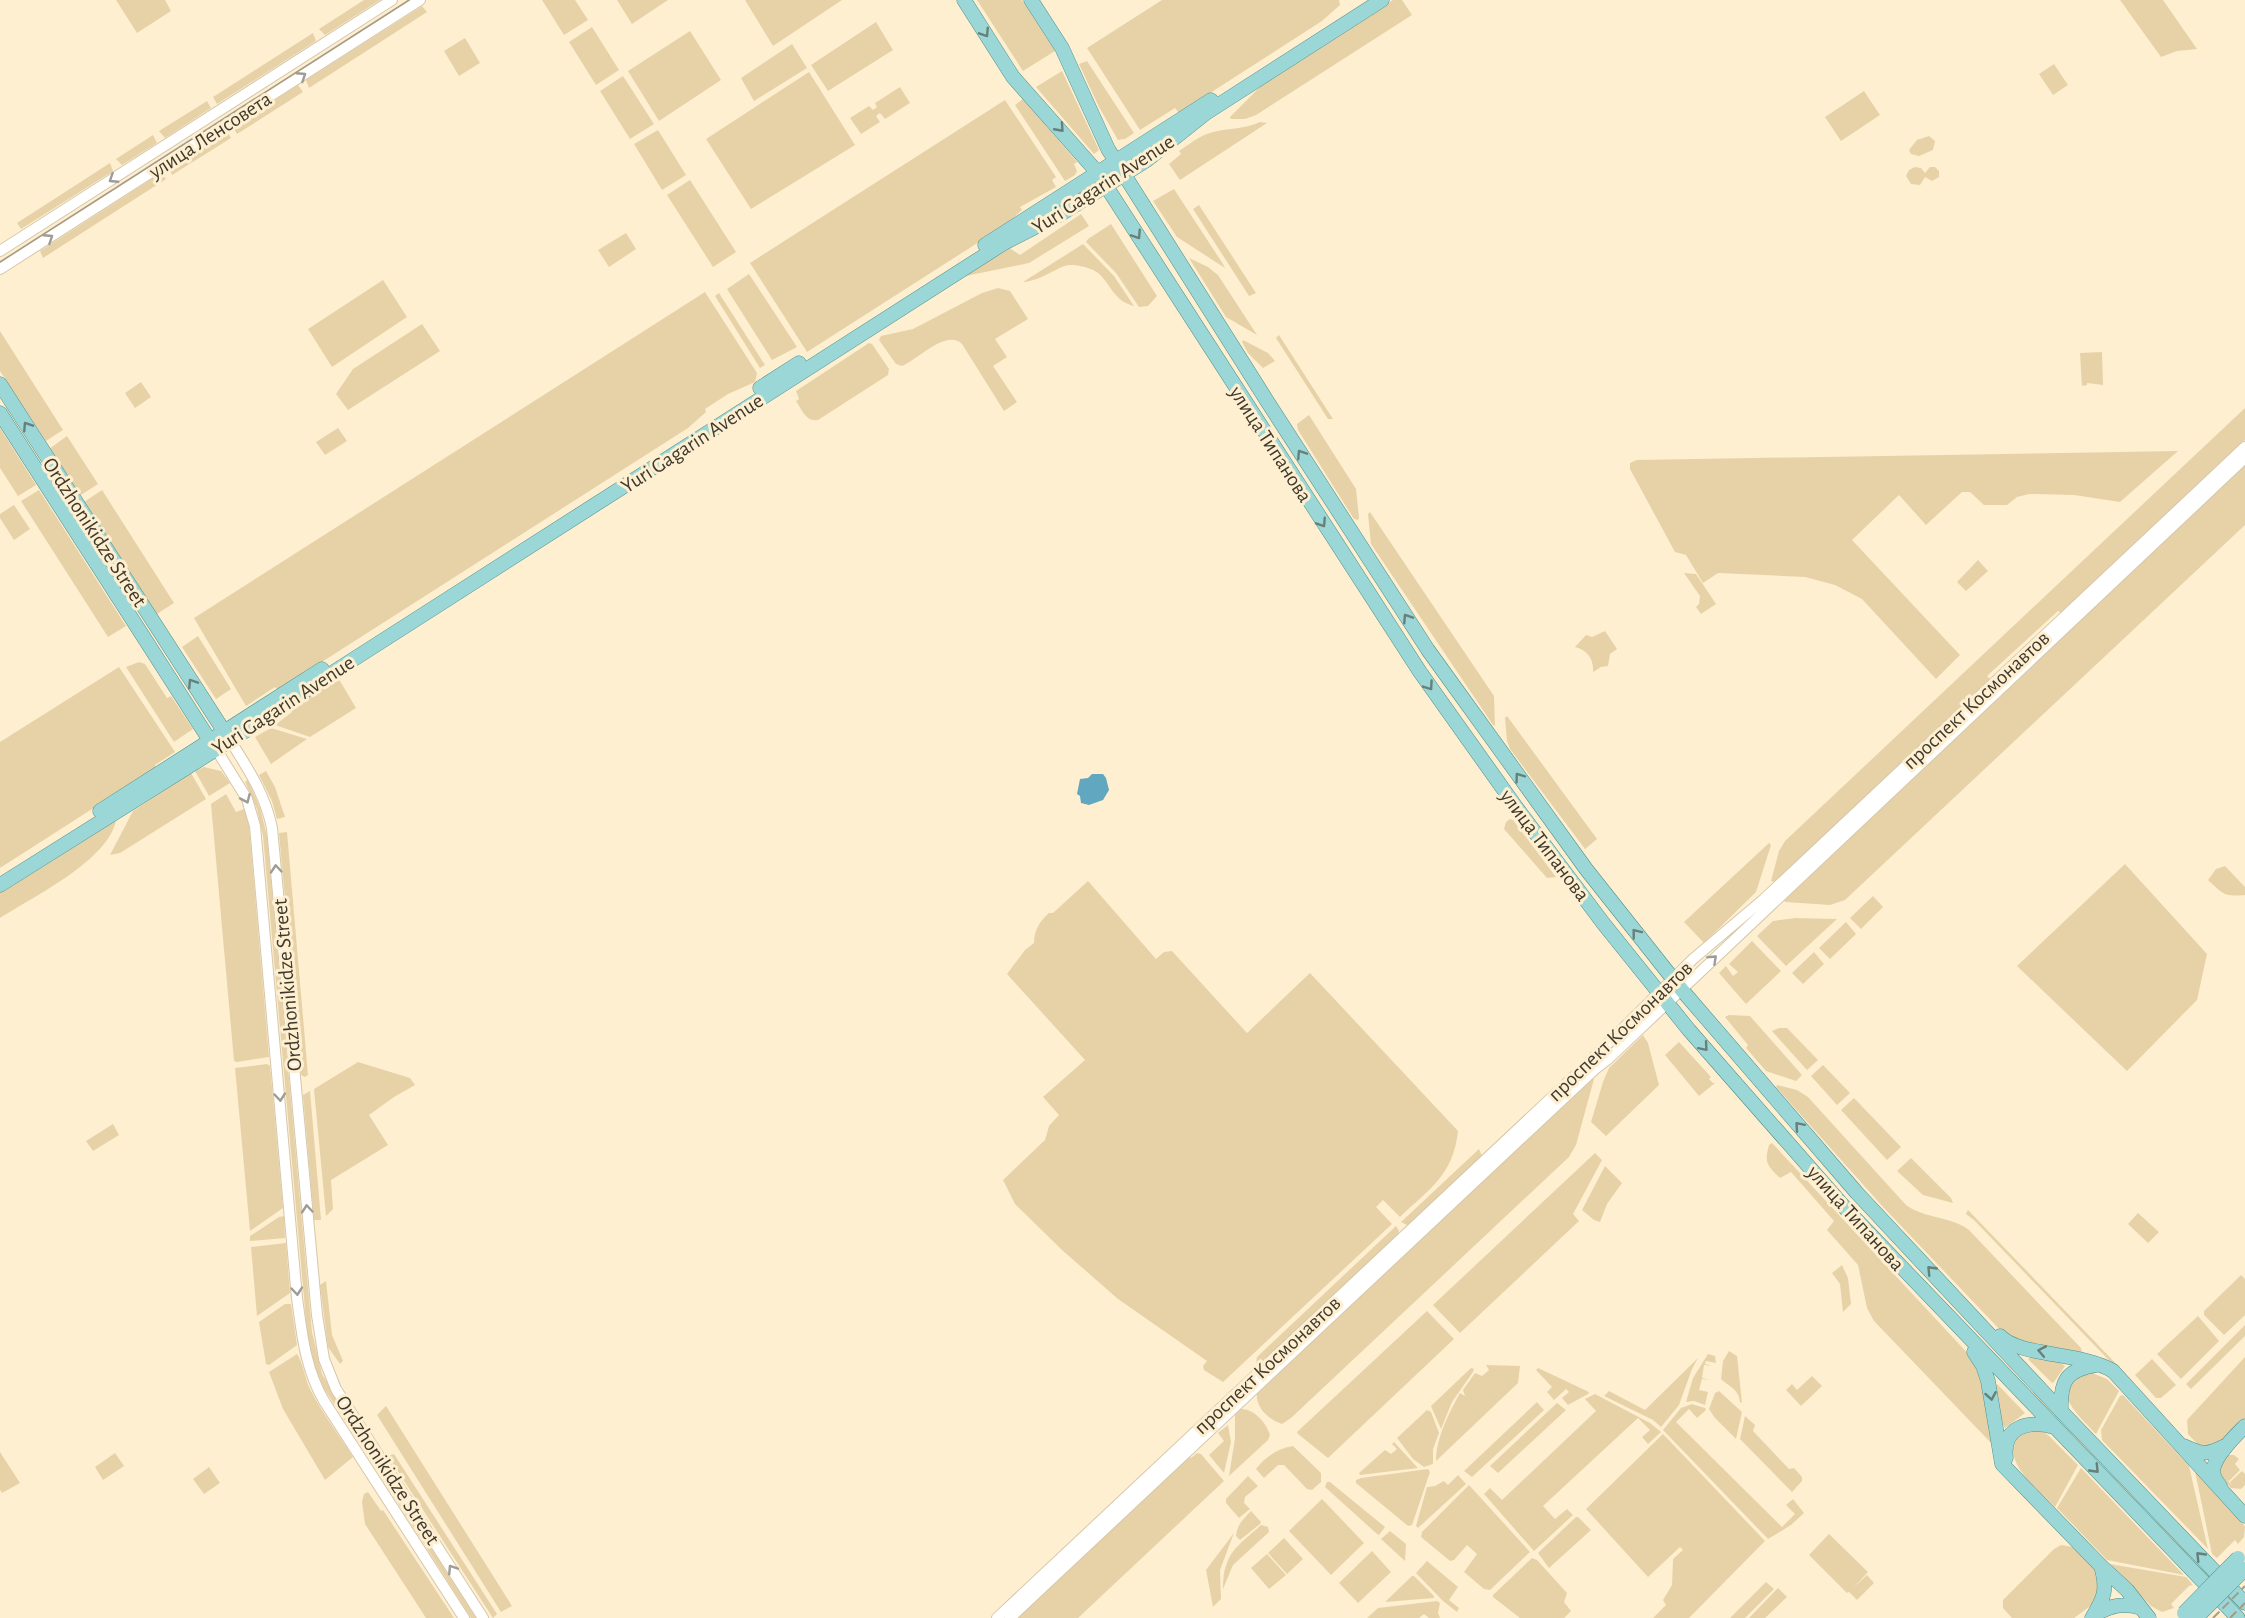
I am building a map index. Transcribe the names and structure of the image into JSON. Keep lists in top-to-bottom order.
{
  "streets": {
    "main road": ["Yuri Gagarin Avenue", "улица Типанова", "Ordzhonikidze Street"],
    "street": ["улица Ленсовета", "проспект Космонавтов"]
  },
  "crossings": [
    ["Yuri Gagarin Avenue", "улица Типанова"],
    ["Yuri Gagarin Avenue", "Ordzhonikidze Street"],
    ["улица Типанова", "проспект Космонавтов"]
  ]
}
